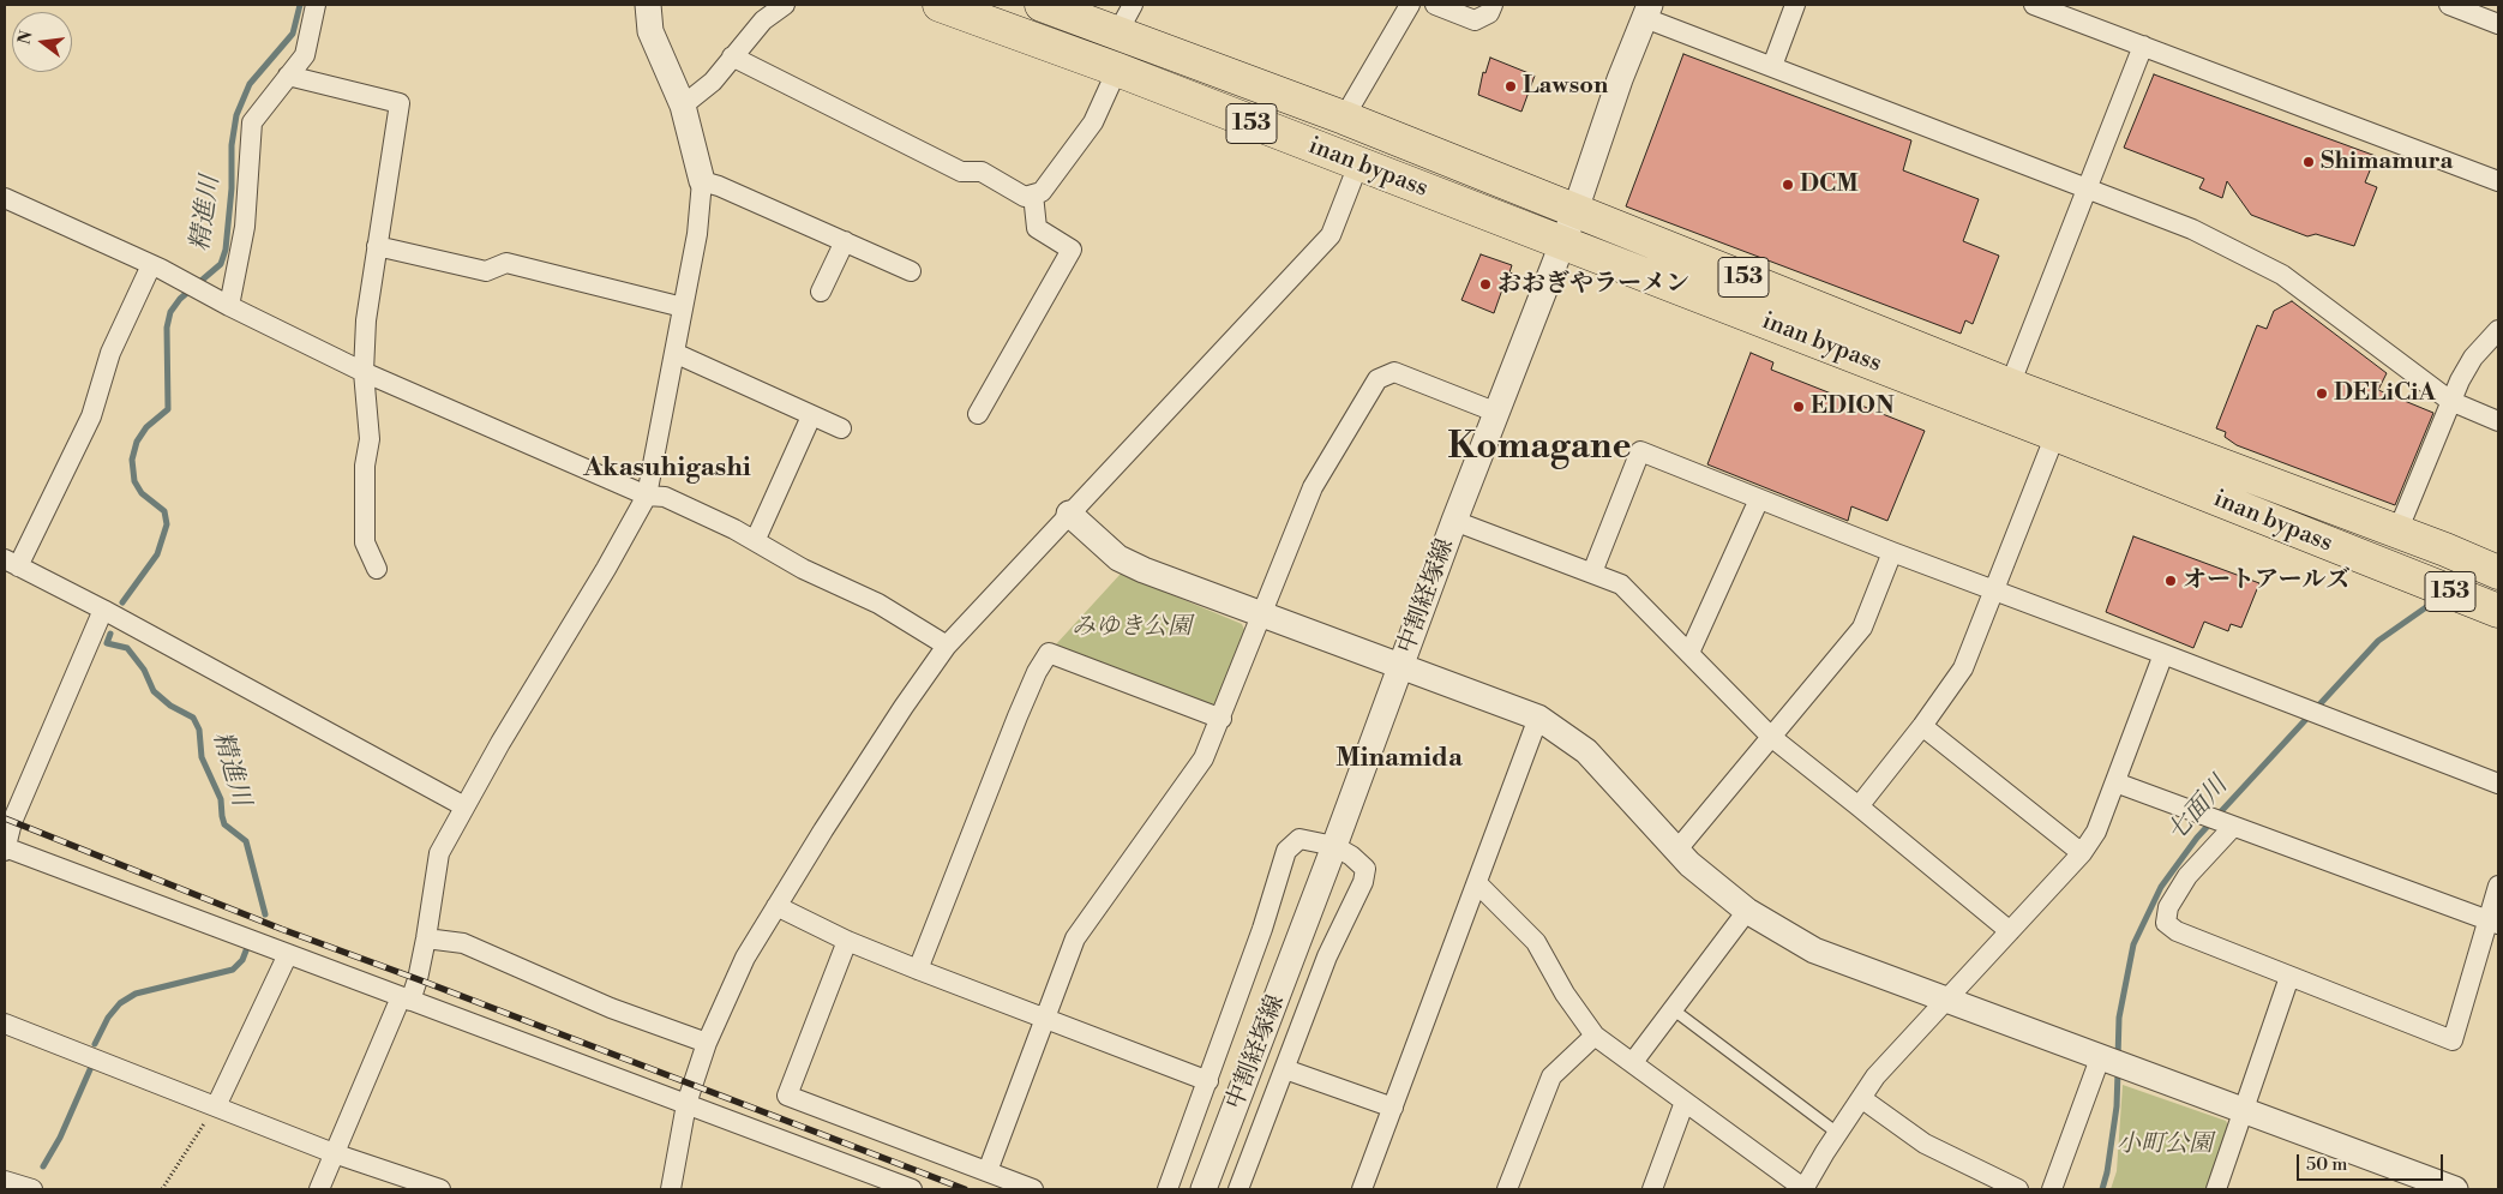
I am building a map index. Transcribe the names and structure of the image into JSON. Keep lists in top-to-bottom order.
{
  "streets": {
    "highway": ["153", "inan bypass"],
    "street": ["中割経塚線"]
  },
  "crossings": [
    ["inan bypass", "中割経塚線"]
  ],
  "districts": ["Komagane", "Akasuhigashi", "Minamida"],
  "water": ["精進川", "七面川"],
  "parks": ["みゆき公園", "小町公園"],
  "places": [
    "Lawson",
    "Shimamura",
    "DCM",
    "おおぎやラーメン",
    "DELiCiA",
    "EDION",
    "オートアールズ"
  ],
  "scale_bar": "50 m",
  "north": "left"
}
